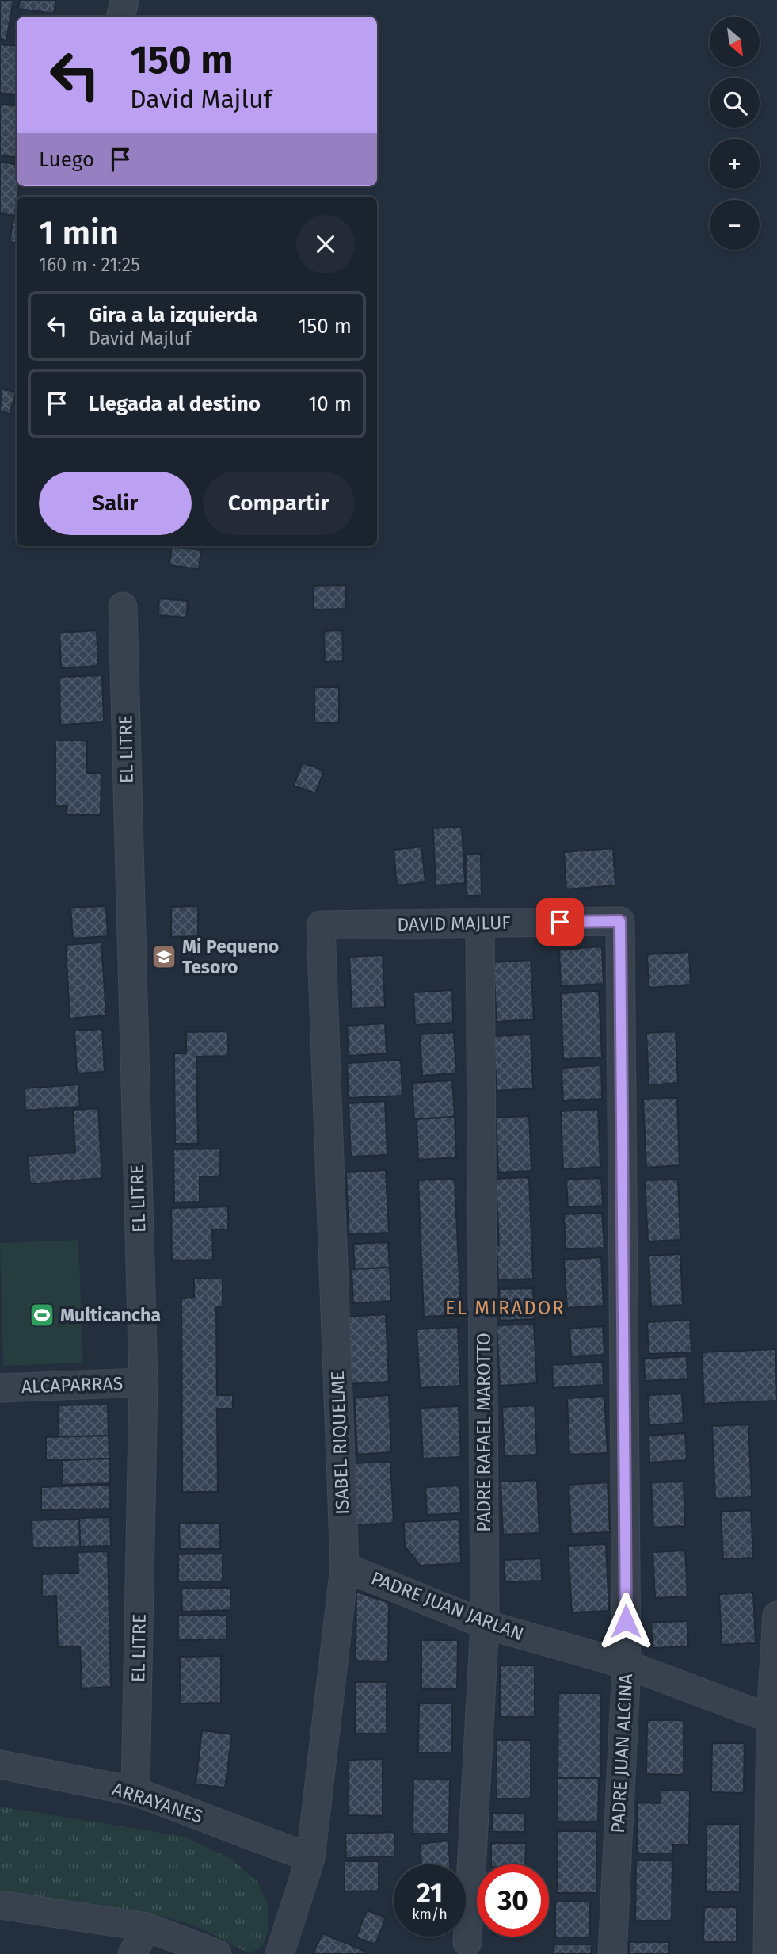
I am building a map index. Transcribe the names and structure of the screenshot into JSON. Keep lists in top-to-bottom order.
{
  "streets": {
    "street": [
      "EL LITRE",
      "DAVID MAJLUF",
      "ALCAPARRAS",
      "PADRE RAFAEL MAROTTO",
      "ISABEL RIQUELME",
      "PADRE JUAN JARLAN",
      "PADRE JUAN ALCINA",
      "ARRAYANES"
    ]
  },
  "crossings": [
    ["EL LITRE", "ALCAPARRAS"],
    ["EL LITRE", "ARRAYANES"],
    ["DAVID MAJLUF", "PADRE RAFAEL MAROTTO"],
    ["DAVID MAJLUF", "ISABEL RIQUELME"],
    ["DAVID MAJLUF", "PADRE JUAN ALCINA"],
    ["PADRE RAFAEL MAROTTO", "PADRE JUAN JARLAN"],
    ["ISABEL RIQUELME", "PADRE JUAN JARLAN"],
    ["ISABEL RIQUELME", "ARRAYANES"],
    ["PADRE JUAN JARLAN", "PADRE JUAN ALCINA"]
  ],
  "districts": ["EL MIRADOR"],
  "places": {
    "school or university": ["Mi Pequeno Tesoro"],
    "sports": ["Multicancha"]
  },
  "north": "bottom right",
  "page": {
    "map_buttons": ["+", "−"],
    "turn": ["150 m", "David Majluf"],
    "then": "Luego",
    "heading": ["1 min", "160 m · 21:25"],
    "list": [
      {
        "name": "Gira a la izquierda",
        "note": "David Majluf",
        "value": "150 m"
      },
      {
        "name": "Llegada al destino",
        "value": "10 m"
      }
    ],
    "buttons": ["Salir", "Compartir"],
    "speed": "21 km/h",
    "limit": "30"
  }
}
